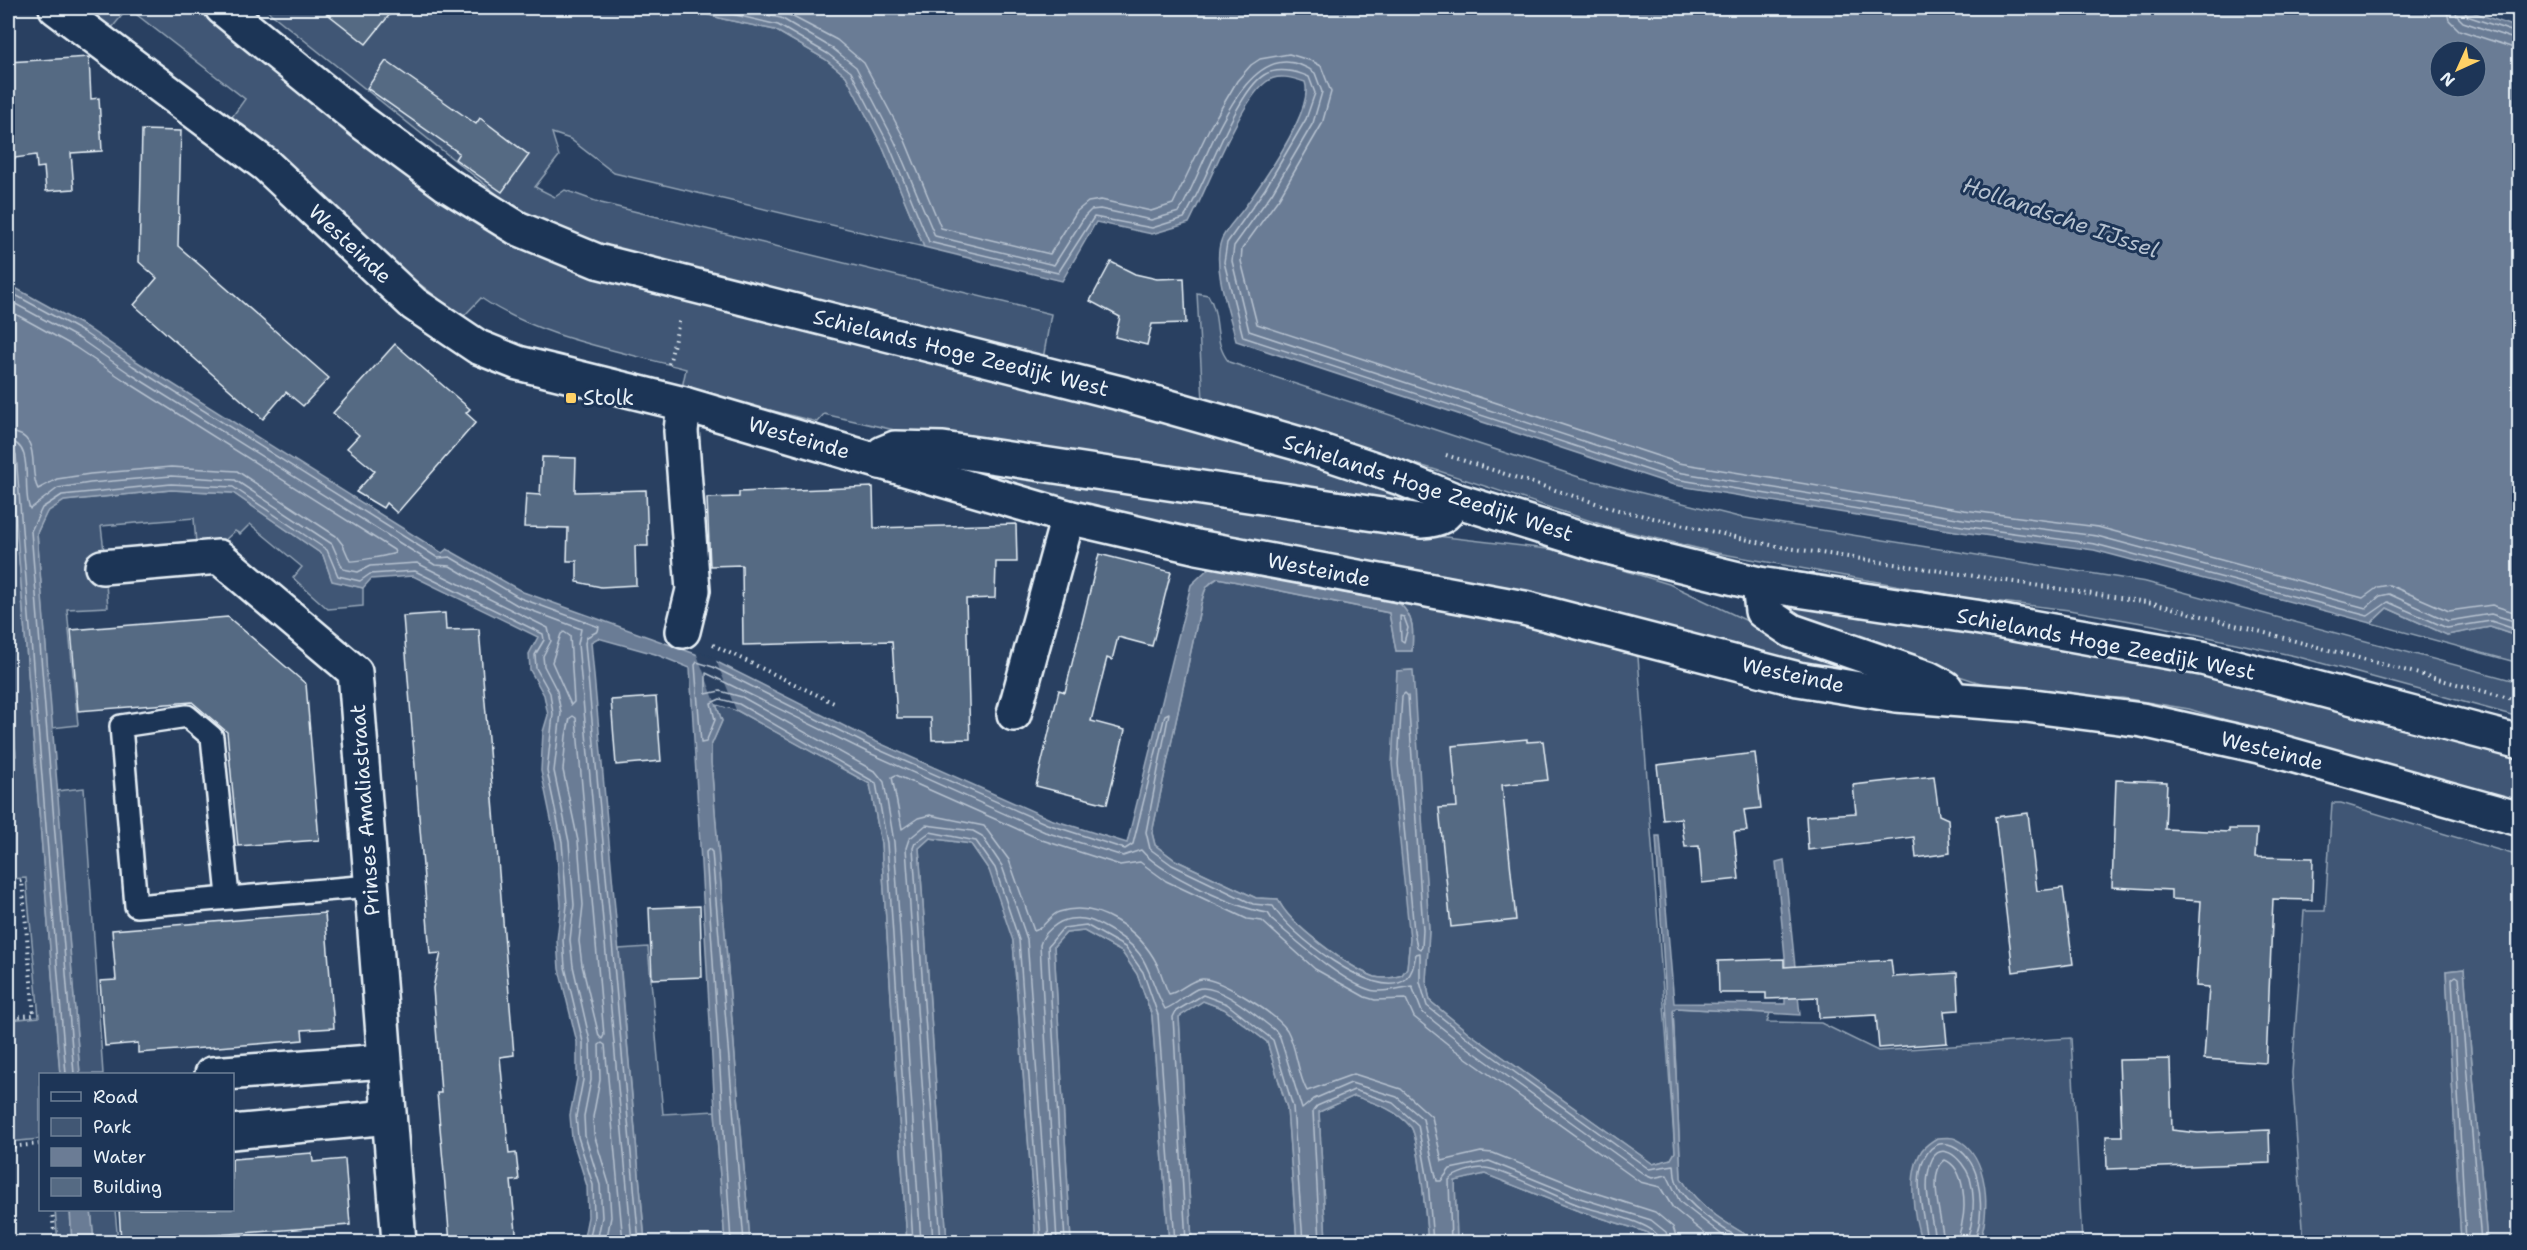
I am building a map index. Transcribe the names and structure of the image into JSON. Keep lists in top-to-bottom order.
{
  "streets": {
    "street": ["Westeinde", "Schielands Hoge Zeedijk West", "Prinses Amaliastraat"]
  },
  "water": ["Hollandsche IJssel"],
  "places": {
    "transit": ["Stolk"]
  },
  "legend": [
    "Road",
    "Park",
    "Water",
    "Building"
  ],
  "north": "bottom left"
}
